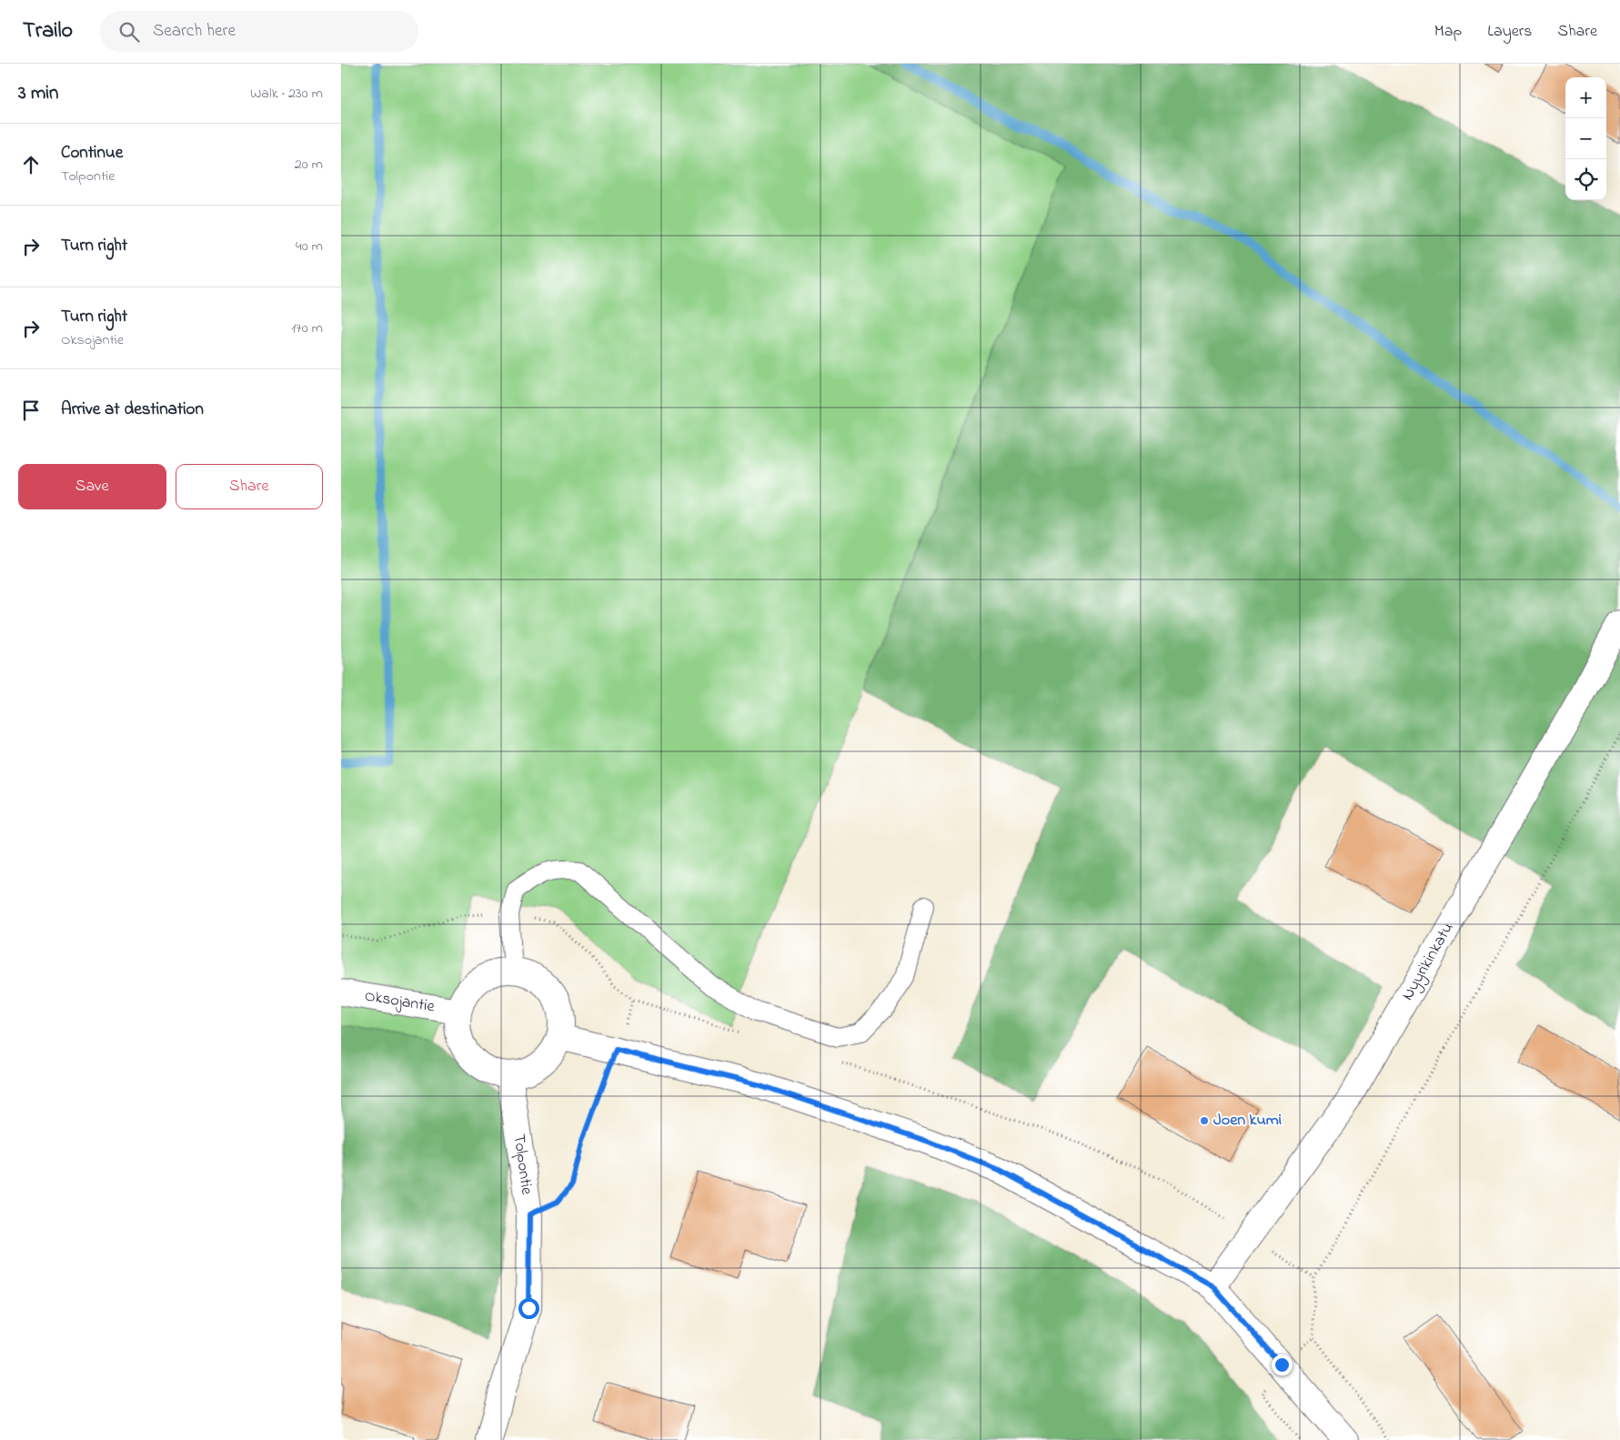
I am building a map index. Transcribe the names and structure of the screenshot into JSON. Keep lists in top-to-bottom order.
{
  "streets": {
    "street": ["Nyyrikinkatu", "Oksojantie", "Tolpontie"]
  },
  "crossings": [
    ["Oksojantie", "Tolpontie"]
  ],
  "places": ["Joen kumi"],
  "page": {
    "header": "Trailo",
    "search": "Search here",
    "nav": ["Map", "Layers", "Share"],
    "heading": ["3 min", "Walk · 230 m"],
    "map_buttons": ["+", "−"],
    "list": [
      ["Continue", "Tolpontie", "20 m"],
      ["Turn right", "40 m"],
      ["Turn right", "Oksojantie", "170 m"],
      "Arrive at destination"
    ],
    "buttons": ["Save", "Share"]
  }
}
